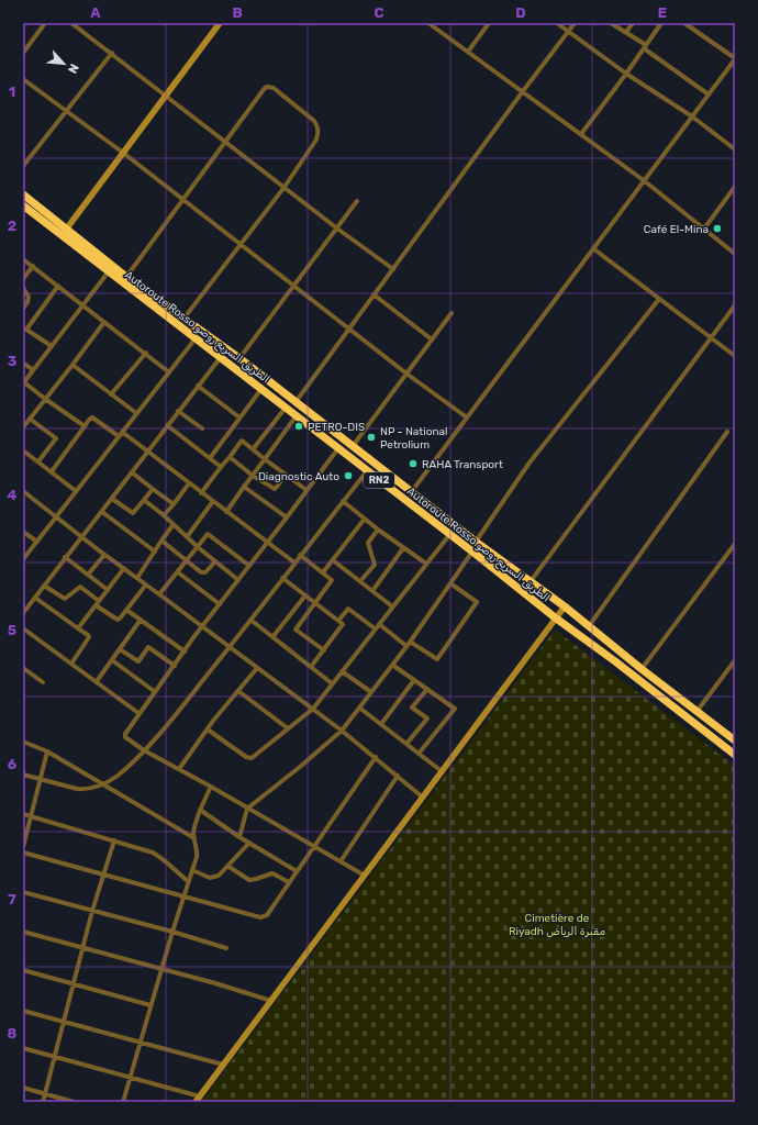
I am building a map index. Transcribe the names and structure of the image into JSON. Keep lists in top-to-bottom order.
{
  "streets": {
    "highway": ["Autoroute Rosso الطريق السريع روصو", "RN2"]
  },
  "parks": ["Cimetière de Riyadh مقبرة الرياض"],
  "places": [
    "Café El-Mina",
    "PETRO-DIS",
    "NP - National Petrolium",
    "RAHA Transport",
    "Diagnostic Auto"
  ],
  "north": "bottom right",
  "grid": {
    "columns": [
      "A",
      "B",
      "C",
      "D",
      "E"
    ],
    "rows": [
      "1",
      "2",
      "3",
      "4",
      "5",
      "6",
      "7",
      "8"
    ]
  }
}
